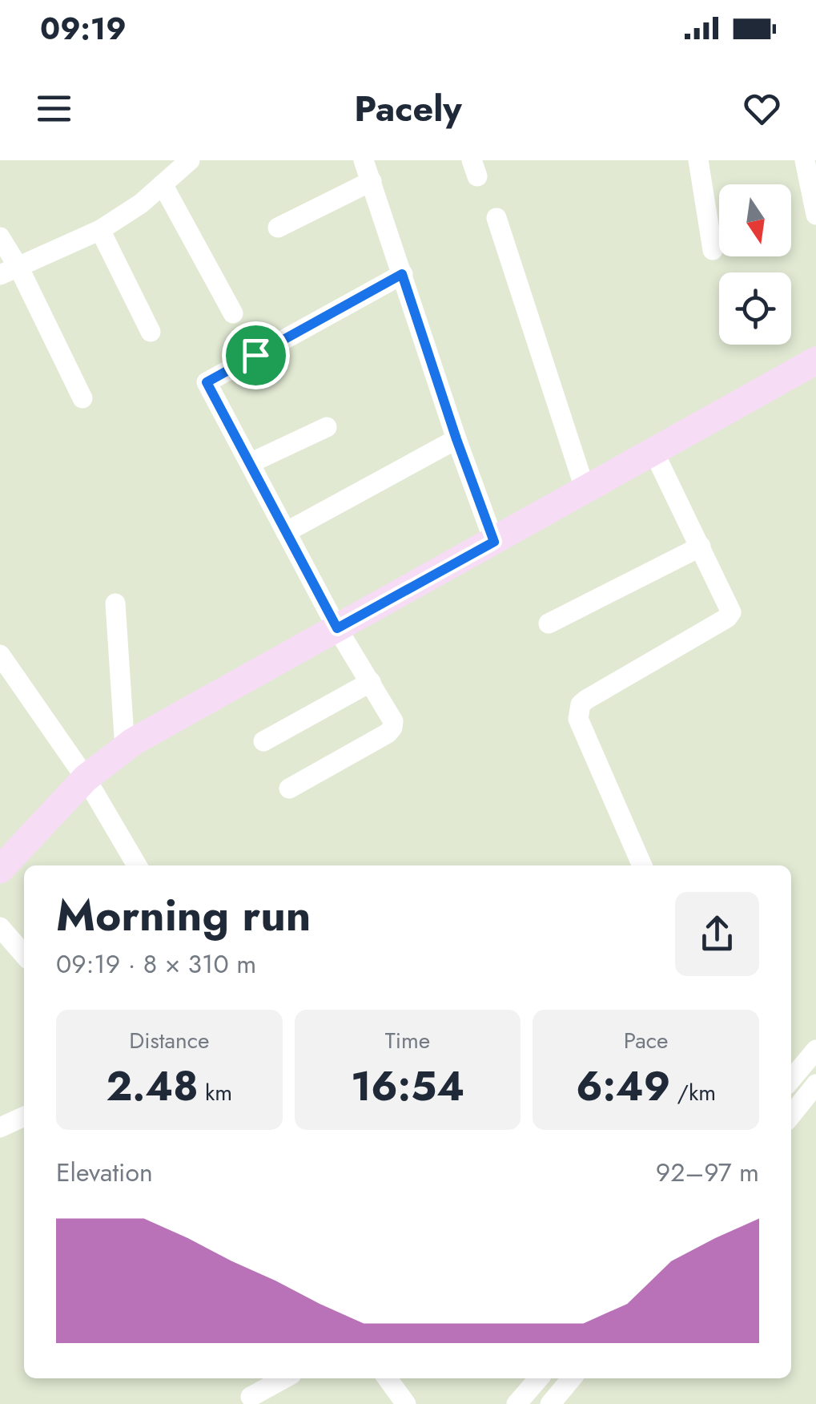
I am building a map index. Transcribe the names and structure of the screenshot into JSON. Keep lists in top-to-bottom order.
{
  "north": "bottom",
  "page": {
    "status": "09:19",
    "header": "Pacely",
    "heading": ["Morning run", "09:19 · 8 × 310 m"],
    "stats": [
      ["Distance", "2.48 km"],
      ["Time", "16:54"],
      ["Pace", "6:49 /km"]
    ],
    "chart": ["Elevation", "92–97 m"]
  }
}
